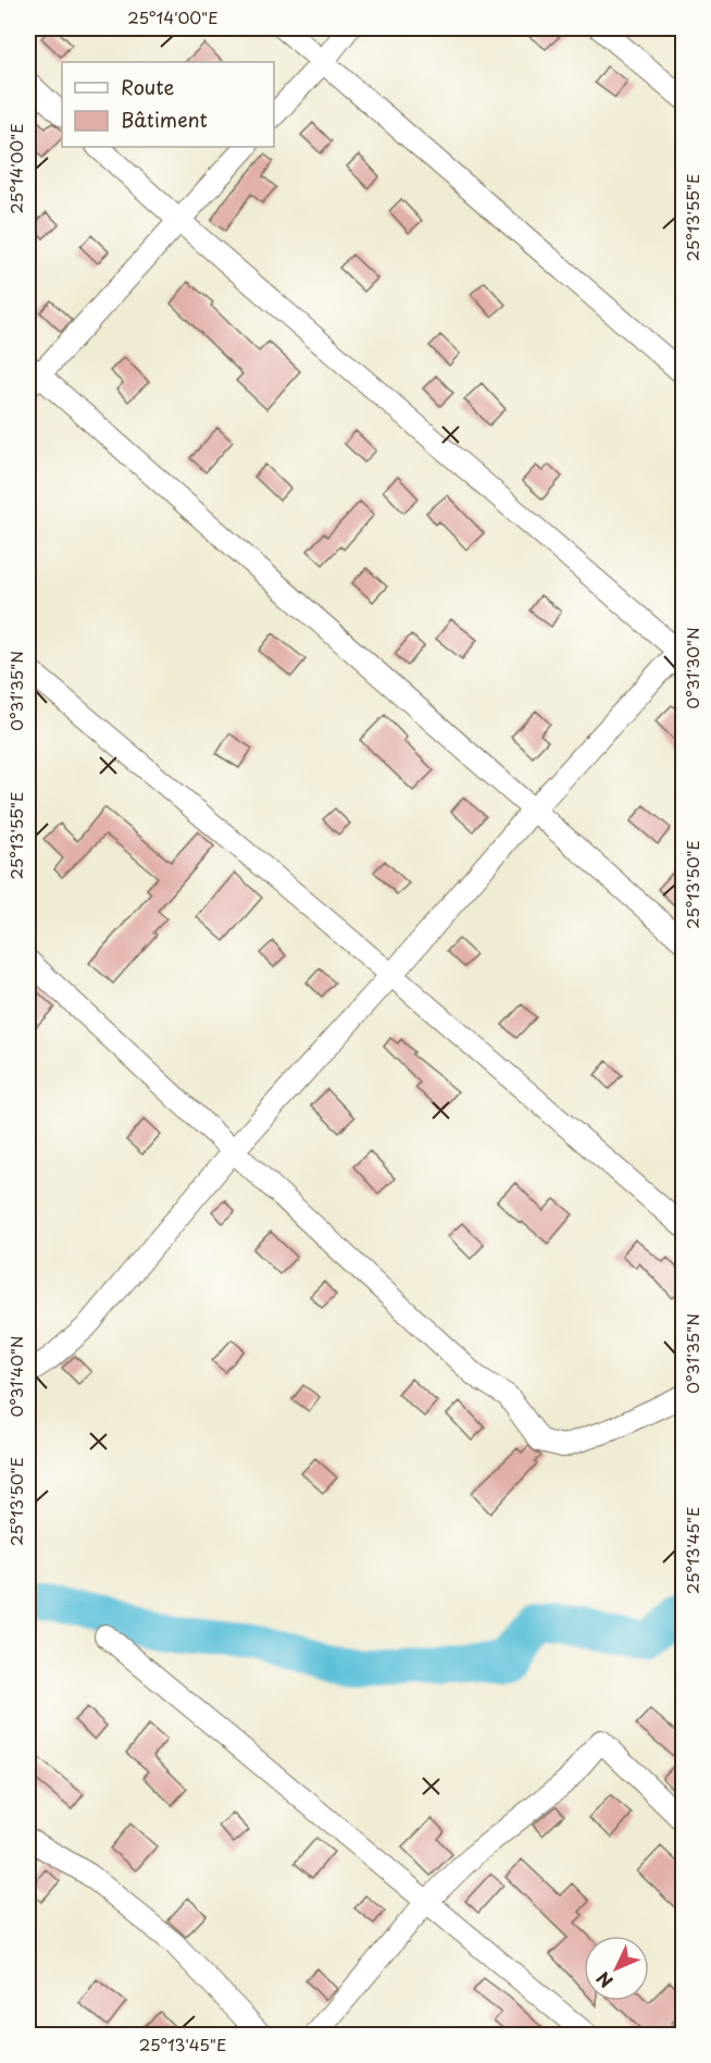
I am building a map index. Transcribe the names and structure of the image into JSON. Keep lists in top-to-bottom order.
{
  "legend": ["Route", "Bâtiment"],
  "north": "bottom left",
  "coordinates": [
    "25°14'00\"E",
    "25°13'55\"E",
    "0°31'30\"N",
    "0°31'35\"N",
    "25°13'50\"E",
    "0°31'40\"N",
    "25°13'45\"E"
  ]
}
